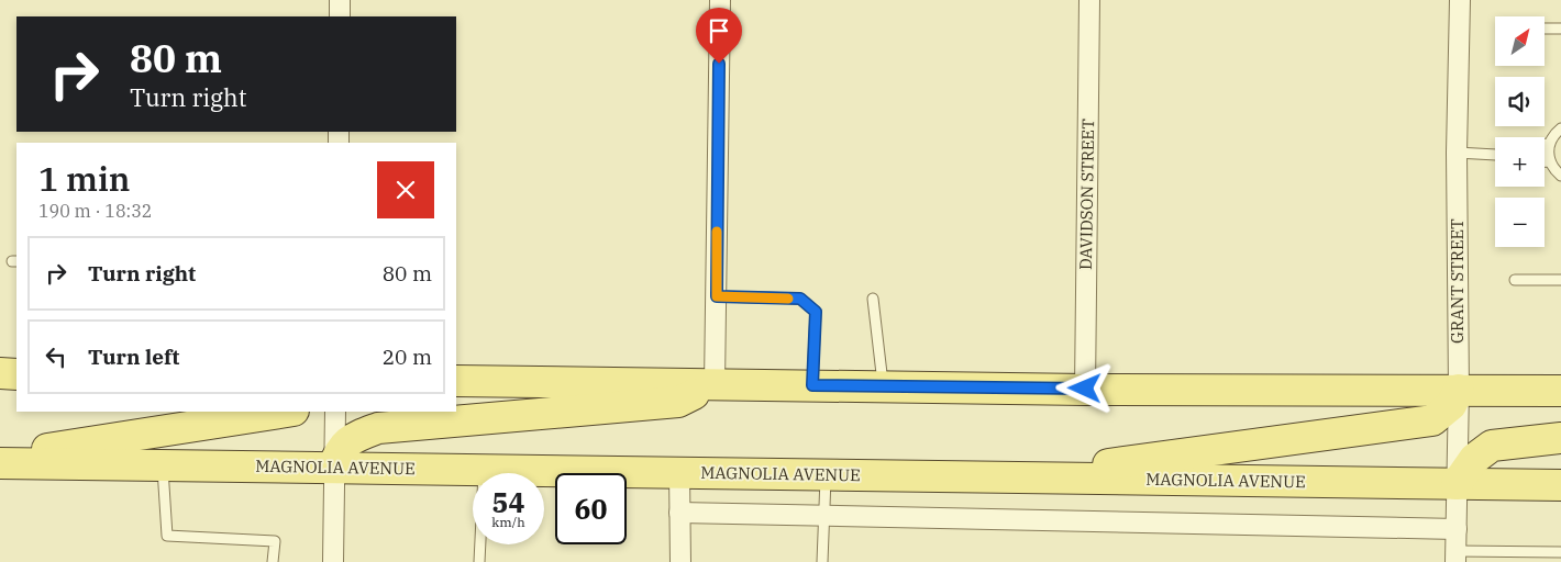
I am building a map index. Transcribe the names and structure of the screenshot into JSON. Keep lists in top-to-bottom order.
{
  "streets": {
    "main road": ["MAGNOLIA AVENUE"],
    "street": ["DAVIDSON STREET", "GRANT STREET"]
  },
  "crossings": [
    ["GRANT STREET", "MAGNOLIA AVENUE"]
  ],
  "north": "top right",
  "page": {
    "map_buttons": ["+", "−"],
    "turn": ["80 m", "Turn right"],
    "heading": ["1 min", "190 m · 18:32"],
    "list": [
      {
        "name": "Turn right",
        "value": "80 m"
      },
      {
        "name": "Turn left",
        "value": "20 m"
      }
    ],
    "speed": "54 km/h",
    "limit": "60"
  }
}
